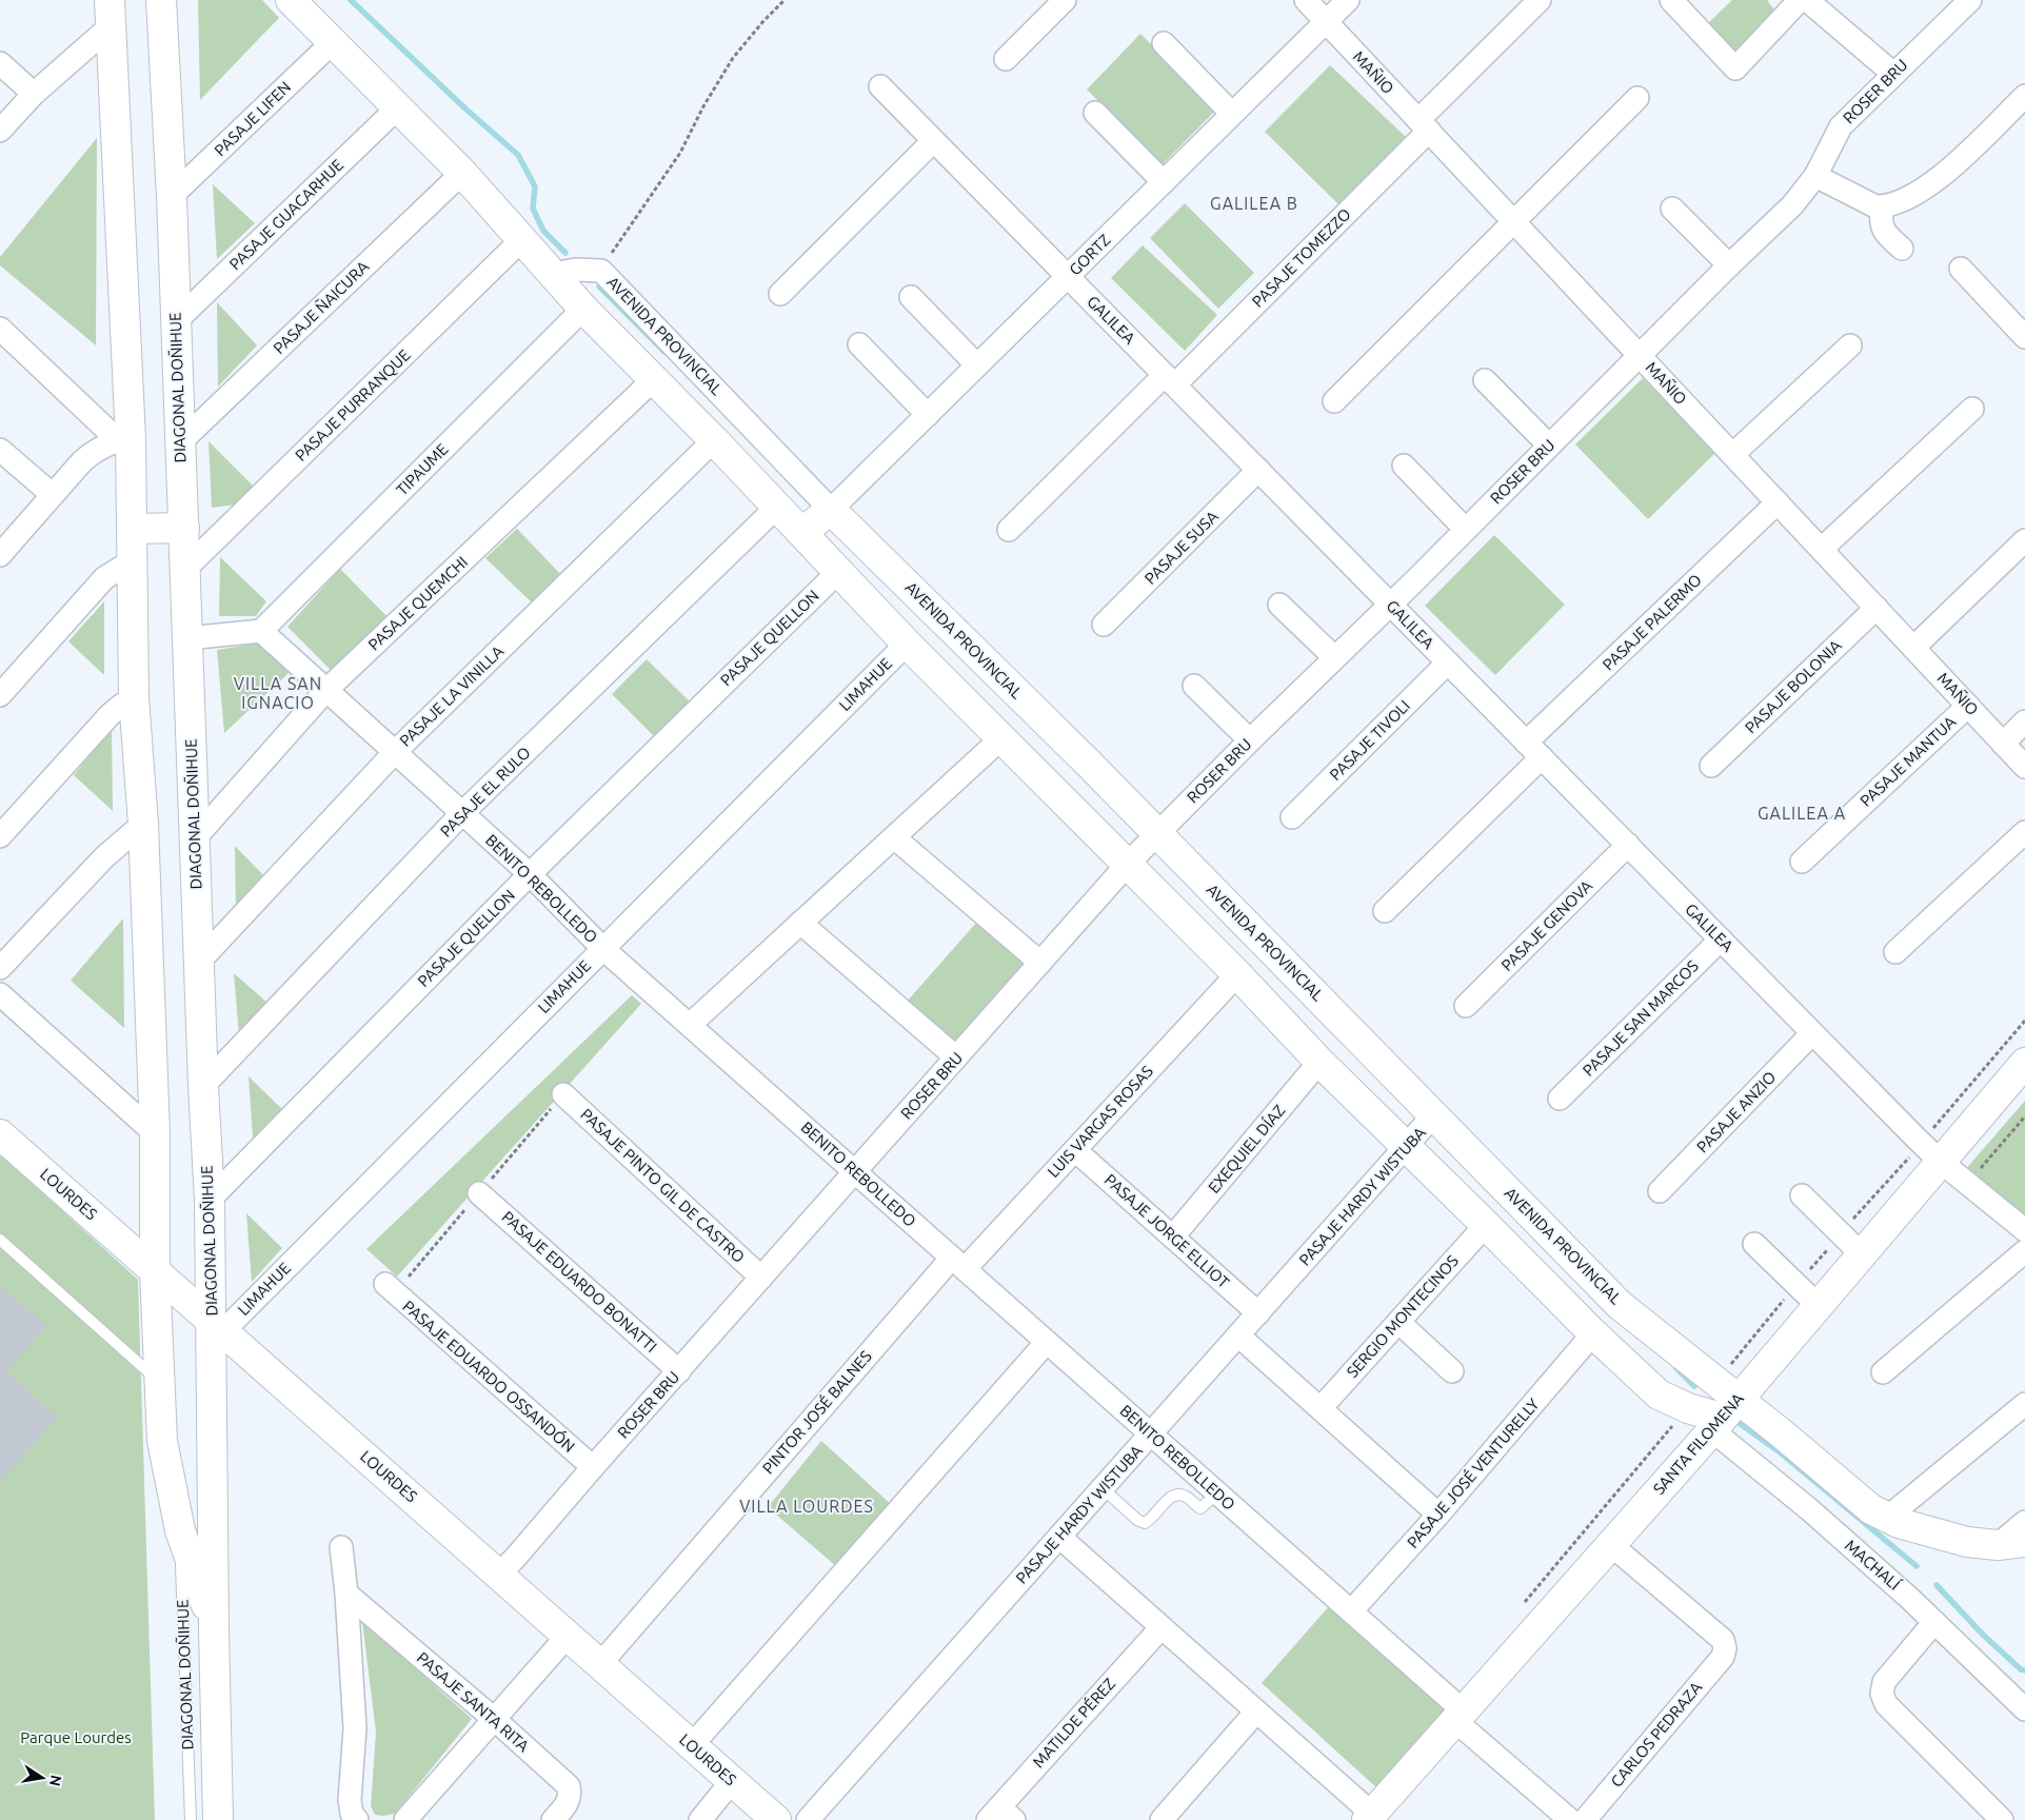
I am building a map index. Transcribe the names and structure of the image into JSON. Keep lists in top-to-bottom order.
{
  "streets": {
    "street": [
      "MAÑIO",
      "ROSER BRU",
      "PASAJE LIFEN",
      "PASAJE GUACARHUE",
      "GORTZ",
      "PASAJE TOMEZZO",
      "PASAJE ÑAICURA",
      "GALILEA",
      "AVENIDA PROVINCIAL",
      "DIAGONAL DOÑIHUE",
      "PASAJE PURRANQUE",
      "TIPAUME",
      "PASAJE SUSA",
      "PASAJE QUEMCHI",
      "PASAJE PALERMO",
      "PASAJE QUELLON",
      "LIMAHUE",
      "PASAJE BOLONIA",
      "PASAJE LA VINILLA",
      "PASAJE TIVOLI",
      "PASAJE MANTUA",
      "PASAJE EL RULO",
      "BENITO REBOLLEDO",
      "PASAJE GENOVA",
      "PASAJE SAN MARCOS",
      "PASAJE ANZIO",
      "LUIS VARGAS ROSAS",
      "EXEQUIEL DÍAZ",
      "PASAJE PINTO GIL DE CASTRO",
      "LOURDES",
      "PASAJE HARDY WISTUBA",
      "PASAJE JORGE ELLIOT",
      "PASAJE EDUARDO BONATTI",
      "SERGIO MONTECINOS",
      "PASAJE EDUARDO OSSANDÓN",
      "PINTOR JOSÉ BALNES",
      "SANTA FILOMENA",
      "PASAJE JOSÉ VENTURELLY",
      "MACHALÍ",
      "PASAJE SANTA RITA",
      "MATILDE PÉREZ",
      "CARLOS PEDRAZA"
    ]
  },
  "crossings": [
    ["MAÑIO", "ROSER BRU"],
    ["MAÑIO", "GORTZ"],
    ["MAÑIO", "PASAJE TOMEZZO"],
    ["MAÑIO", "PASAJE PALERMO"],
    ["MAÑIO", "PASAJE BOLONIA"],
    ["MAÑIO", "PASAJE MANTUA"],
    ["ROSER BRU", "GALILEA"],
    ["ROSER BRU", "AVENIDA PROVINCIAL"],
    ["ROSER BRU", "BENITO REBOLLEDO"],
    ["ROSER BRU", "PASAJE PINTO GIL DE CASTRO"],
    ["ROSER BRU", "LOURDES"],
    ["ROSER BRU", "PASAJE EDUARDO BONATTI"],
    ["ROSER BRU", "PASAJE EDUARDO OSSANDÓN"],
    ["PASAJE LIFEN", "AVENIDA PROVINCIAL"],
    ["PASAJE LIFEN", "DIAGONAL DOÑIHUE"],
    ["PASAJE GUACARHUE", "AVENIDA PROVINCIAL"],
    ["PASAJE GUACARHUE", "DIAGONAL DOÑIHUE"],
    ["GORTZ", "GALILEA"],
    ["GORTZ", "AVENIDA PROVINCIAL"],
    ["PASAJE TOMEZZO", "GALILEA"],
    ["PASAJE ÑAICURA", "AVENIDA PROVINCIAL"],
    ["PASAJE ÑAICURA", "DIAGONAL DOÑIHUE"],
    ["GALILEA", "PASAJE SUSA"],
    ["GALILEA", "PASAJE PALERMO"],
    ["GALILEA", "PASAJE TIVOLI"],
    ["GALILEA", "PASAJE GENOVA"],
    ["GALILEA", "PASAJE SAN MARCOS"],
    ["GALILEA", "PASAJE ANZIO"],
    ["GALILEA", "SANTA FILOMENA"],
    ["AVENIDA PROVINCIAL", "PASAJE PURRANQUE"],
    ["AVENIDA PROVINCIAL", "TIPAUME"],
    ["AVENIDA PROVINCIAL", "PASAJE QUEMCHI"],
    ["AVENIDA PROVINCIAL", "PASAJE QUELLON"],
    ["AVENIDA PROVINCIAL", "LIMAHUE"],
    ["AVENIDA PROVINCIAL", "PASAJE LA VINILLA"],
    ["AVENIDA PROVINCIAL", "PASAJE EL RULO"],
    ["AVENIDA PROVINCIAL", "LUIS VARGAS ROSAS"],
    ["AVENIDA PROVINCIAL", "EXEQUIEL DÍAZ"],
    ["AVENIDA PROVINCIAL", "PASAJE HARDY WISTUBA"],
    ["AVENIDA PROVINCIAL", "SERGIO MONTECINOS"],
    ["AVENIDA PROVINCIAL", "SANTA FILOMENA"],
    ["AVENIDA PROVINCIAL", "PASAJE JOSÉ VENTURELLY"],
    ["AVENIDA PROVINCIAL", "MACHALÍ"],
    ["DIAGONAL DOÑIHUE", "PASAJE PURRANQUE"],
    ["DIAGONAL DOÑIHUE", "PASAJE QUEMCHI"],
    ["DIAGONAL DOÑIHUE", "PASAJE QUELLON"],
    ["DIAGONAL DOÑIHUE", "LIMAHUE"],
    ["DIAGONAL DOÑIHUE", "PASAJE LA VINILLA"],
    ["DIAGONAL DOÑIHUE", "PASAJE EL RULO"],
    ["DIAGONAL DOÑIHUE", "LOURDES"],
    ["TIPAUME", "BENITO REBOLLEDO"],
    ["PASAJE QUEMCHI", "BENITO REBOLLEDO"],
    ["PASAJE QUELLON", "BENITO REBOLLEDO"],
    ["LIMAHUE", "BENITO REBOLLEDO"],
    ["LIMAHUE", "LOURDES"],
    ["PASAJE LA VINILLA", "BENITO REBOLLEDO"],
    ["PASAJE EL RULO", "BENITO REBOLLEDO"],
    ["BENITO REBOLLEDO", "LUIS VARGAS ROSAS"],
    ["BENITO REBOLLEDO", "PASAJE HARDY WISTUBA"],
    ["BENITO REBOLLEDO", "PINTOR JOSÉ BALNES"],
    ["BENITO REBOLLEDO", "SANTA FILOMENA"],
    ["BENITO REBOLLEDO", "PASAJE JOSÉ VENTURELLY"],
    ["LUIS VARGAS ROSAS", "PASAJE JORGE ELLIOT"],
    ["LUIS VARGAS ROSAS", "PINTOR JOSÉ BALNES"],
    ["EXEQUIEL DÍAZ", "PASAJE JORGE ELLIOT"],
    ["LOURDES", "PINTOR JOSÉ BALNES"],
    ["PASAJE HARDY WISTUBA", "PASAJE JORGE ELLIOT"],
    ["SANTA FILOMENA", "MACHALÍ"],
    ["SANTA FILOMENA", "CARLOS PEDRAZA"]
  ],
  "districts": [
    "GALILEA B",
    "VILLA SAN IGNACIO",
    "GALILEA A",
    "VILLA LOURDES"
  ],
  "parks": ["Parque Lourdes"],
  "north": "right"
}
